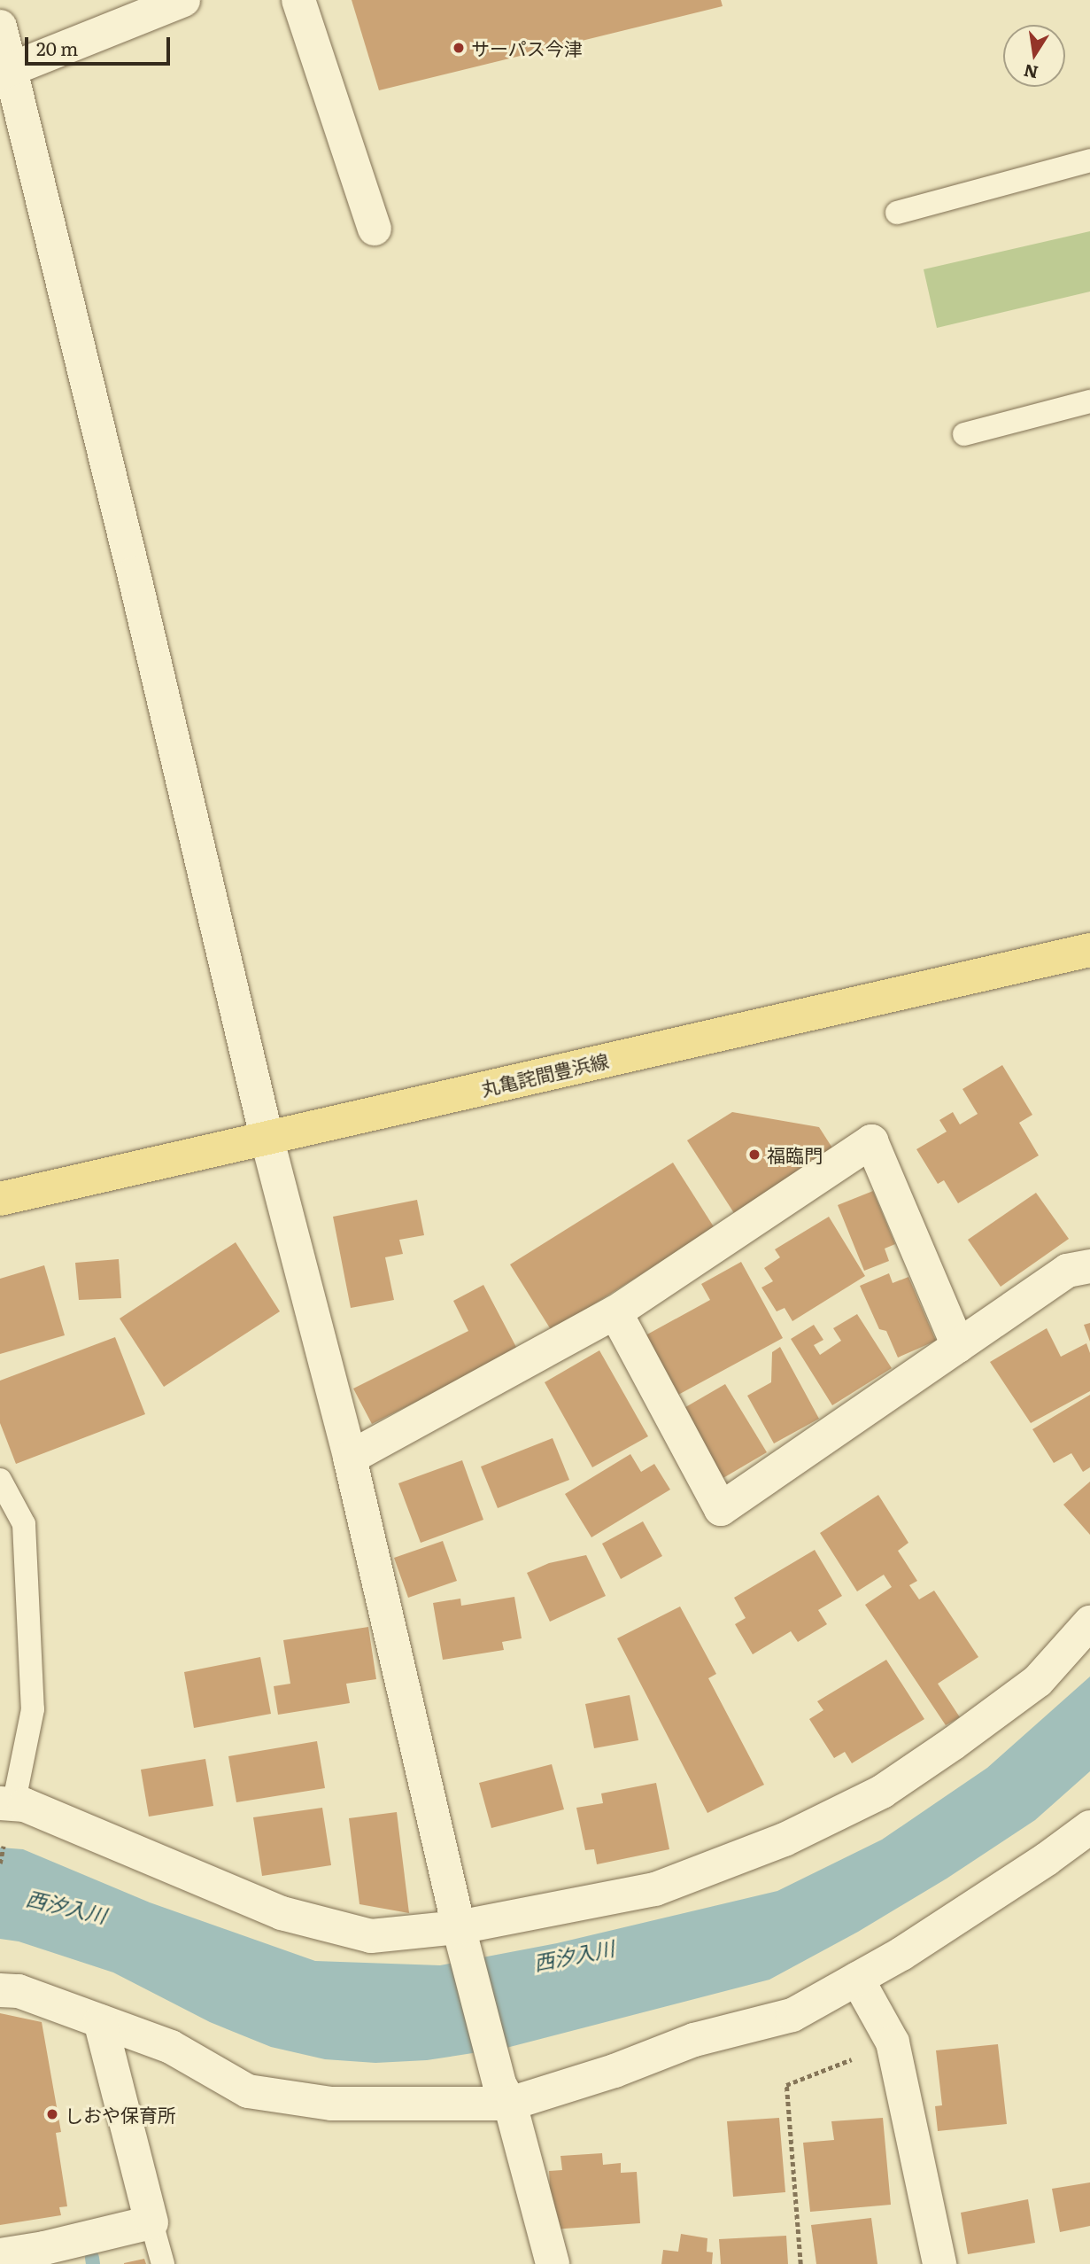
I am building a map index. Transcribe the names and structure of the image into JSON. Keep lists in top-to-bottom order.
{
  "streets": {
    "main road": ["丸亀詫間豊浜線"]
  },
  "water": ["西汐入川"],
  "places": ["サーパス今津", "福臨門", "しおや保育所"],
  "scale_bar": "20 m",
  "north": "bottom"
}
